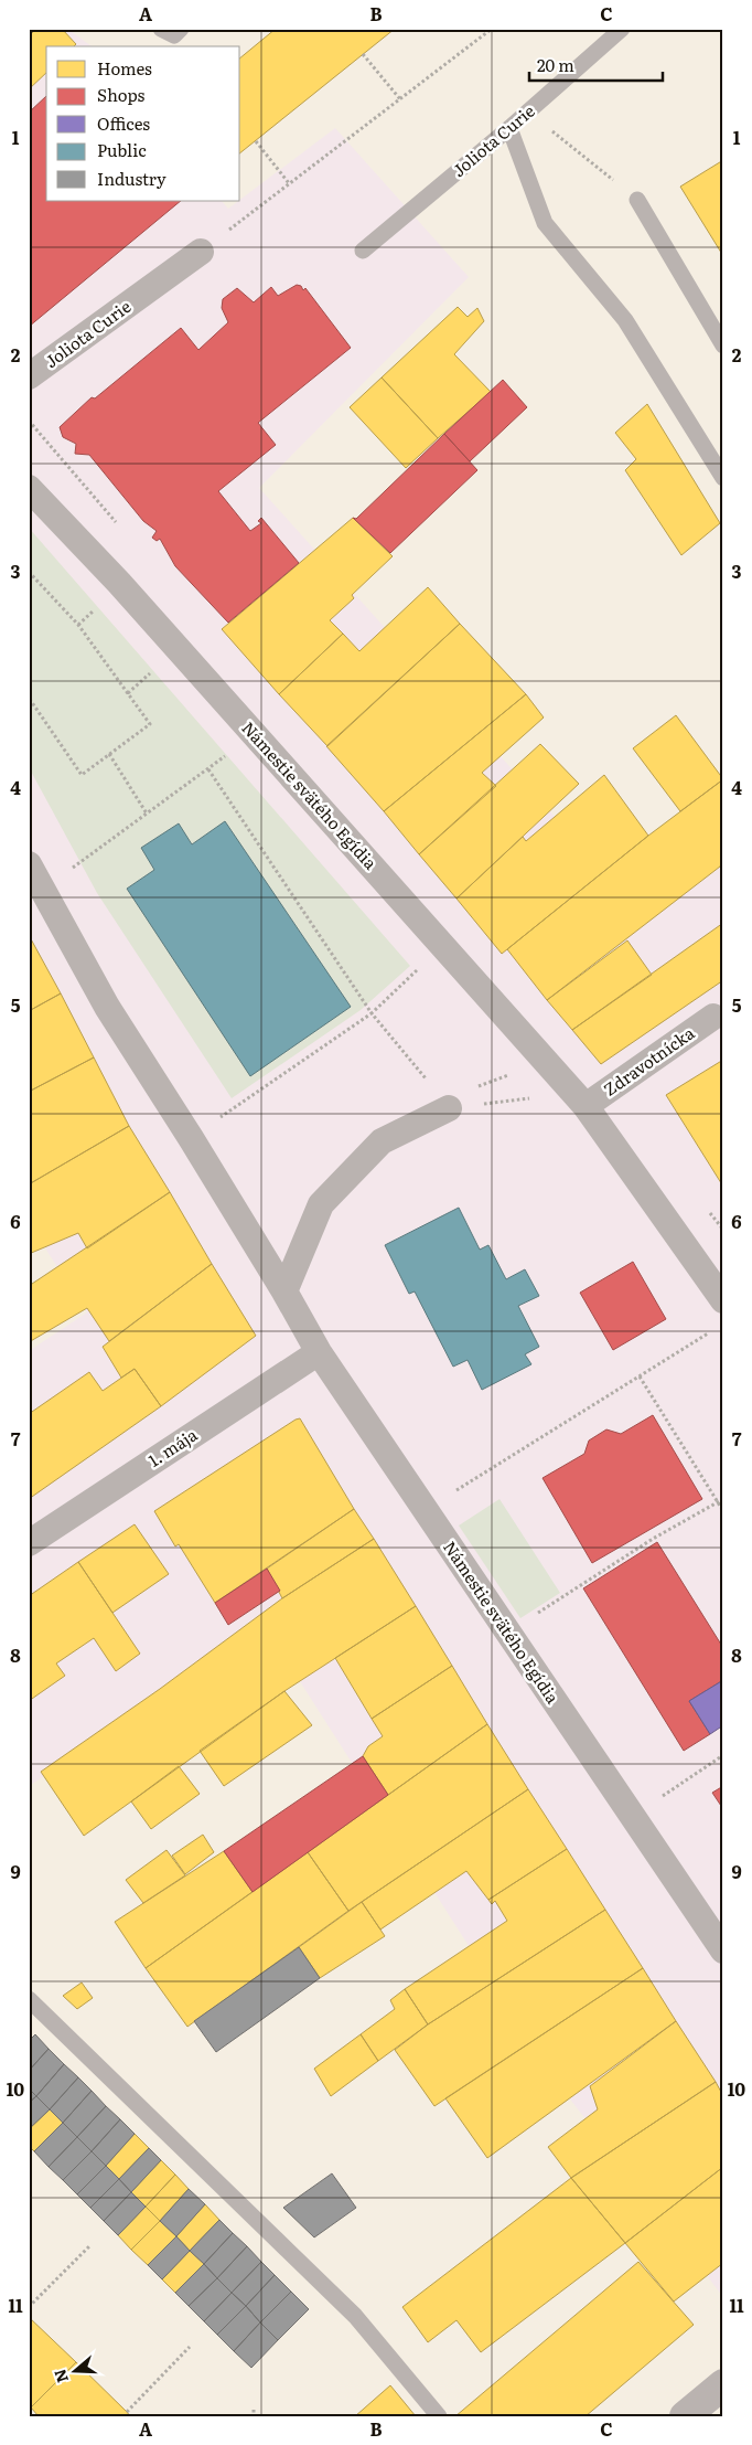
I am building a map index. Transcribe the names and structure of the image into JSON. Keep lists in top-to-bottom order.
{
  "streets": {
    "street": [
      "Joliota Curie",
      "Námestie svätého Egídia",
      "Zdravotnícka",
      "1. mája"
    ]
  },
  "crossings": [
    ["Námestie svätého Egídia", "Zdravotnícka"],
    ["Námestie svätého Egídia", "1. mája"]
  ],
  "legend": [
    "Homes",
    "Shops",
    "Offices",
    "Public",
    "Industry"
  ],
  "scale_bar": "20 m",
  "north": "left",
  "grid": {
    "columns": ["A", "B", "C"],
    "rows": [
      "1",
      "2",
      "3",
      "4",
      "5",
      "6",
      "7",
      "8",
      "9",
      "10",
      "11"
    ]
  }
}
